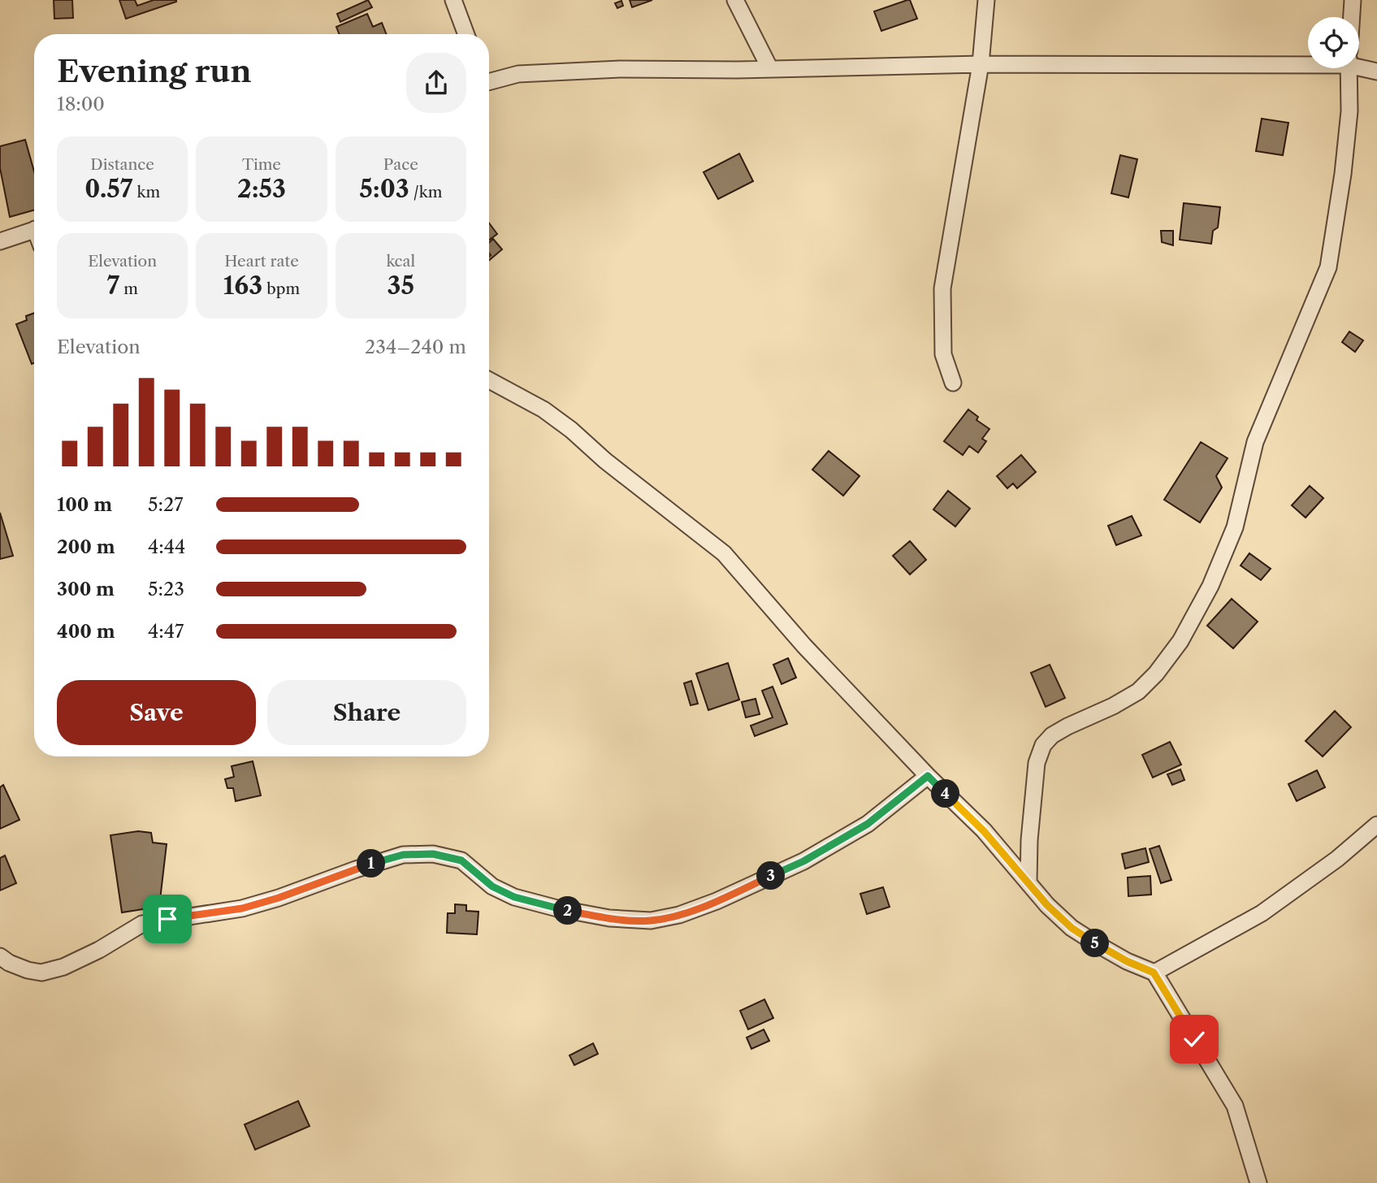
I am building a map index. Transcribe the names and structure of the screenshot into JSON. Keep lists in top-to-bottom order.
{
  "page": {
    "heading": ["Evening run", "18:00"],
    "stats": [
      ["Distance", "0.57 km"],
      ["Time", "2:53"],
      ["Pace", "5:03 /km"],
      ["Elevation", "7 m"],
      ["Heart rate", "163 bpm"],
      ["kcal", "35"]
    ],
    "chart": ["Elevation", "234–240 m"],
    "list": [
      {
        "name": "100 m",
        "note": "5:27"
      },
      {
        "name": "200 m",
        "note": "4:44"
      },
      {
        "name": "300 m",
        "note": "5:23"
      },
      {
        "name": "400 m",
        "note": "4:47"
      }
    ],
    "buttons": ["Save", "Share"],
    "pins": [
      "4",
      "1",
      "3",
      "2",
      "5"
    ]
  }
}
